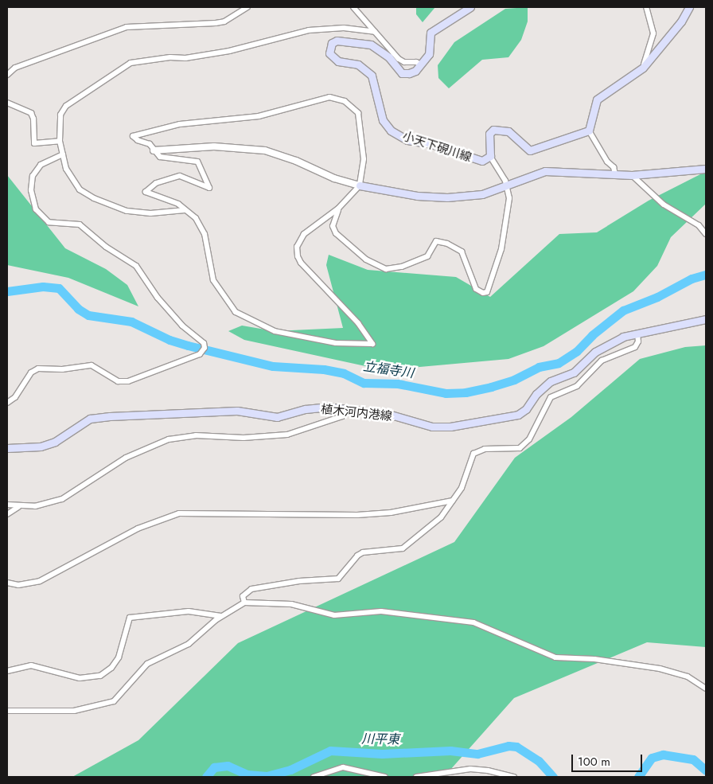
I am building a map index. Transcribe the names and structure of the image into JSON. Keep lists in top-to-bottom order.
{
  "streets": {
    "main road": ["小天下硯川線", "植木河内港線"]
  },
  "water": ["立福寺川", "川平東"],
  "scale_bar": "100 m"
}
